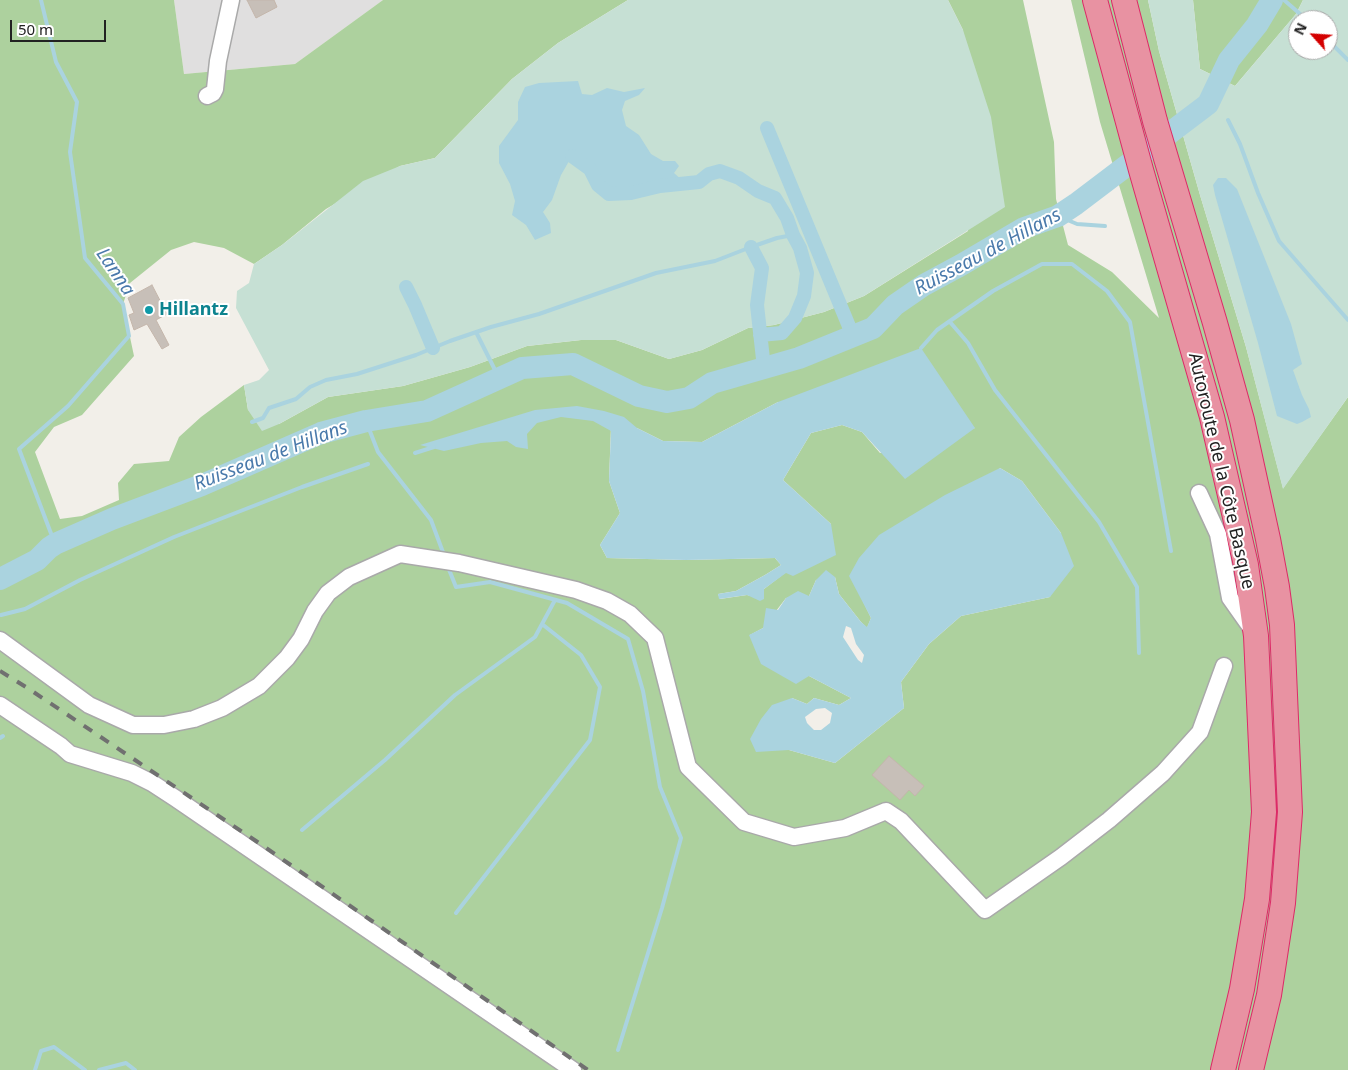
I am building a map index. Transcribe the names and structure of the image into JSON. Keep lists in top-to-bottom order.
{
  "streets": {
    "highway": ["Autoroute de la Côte Basque"]
  },
  "water": ["Ruisseau de Hillans", "Lanna"],
  "places": ["Hillantz"],
  "scale_bar": "50 m",
  "north": "top left"
}
